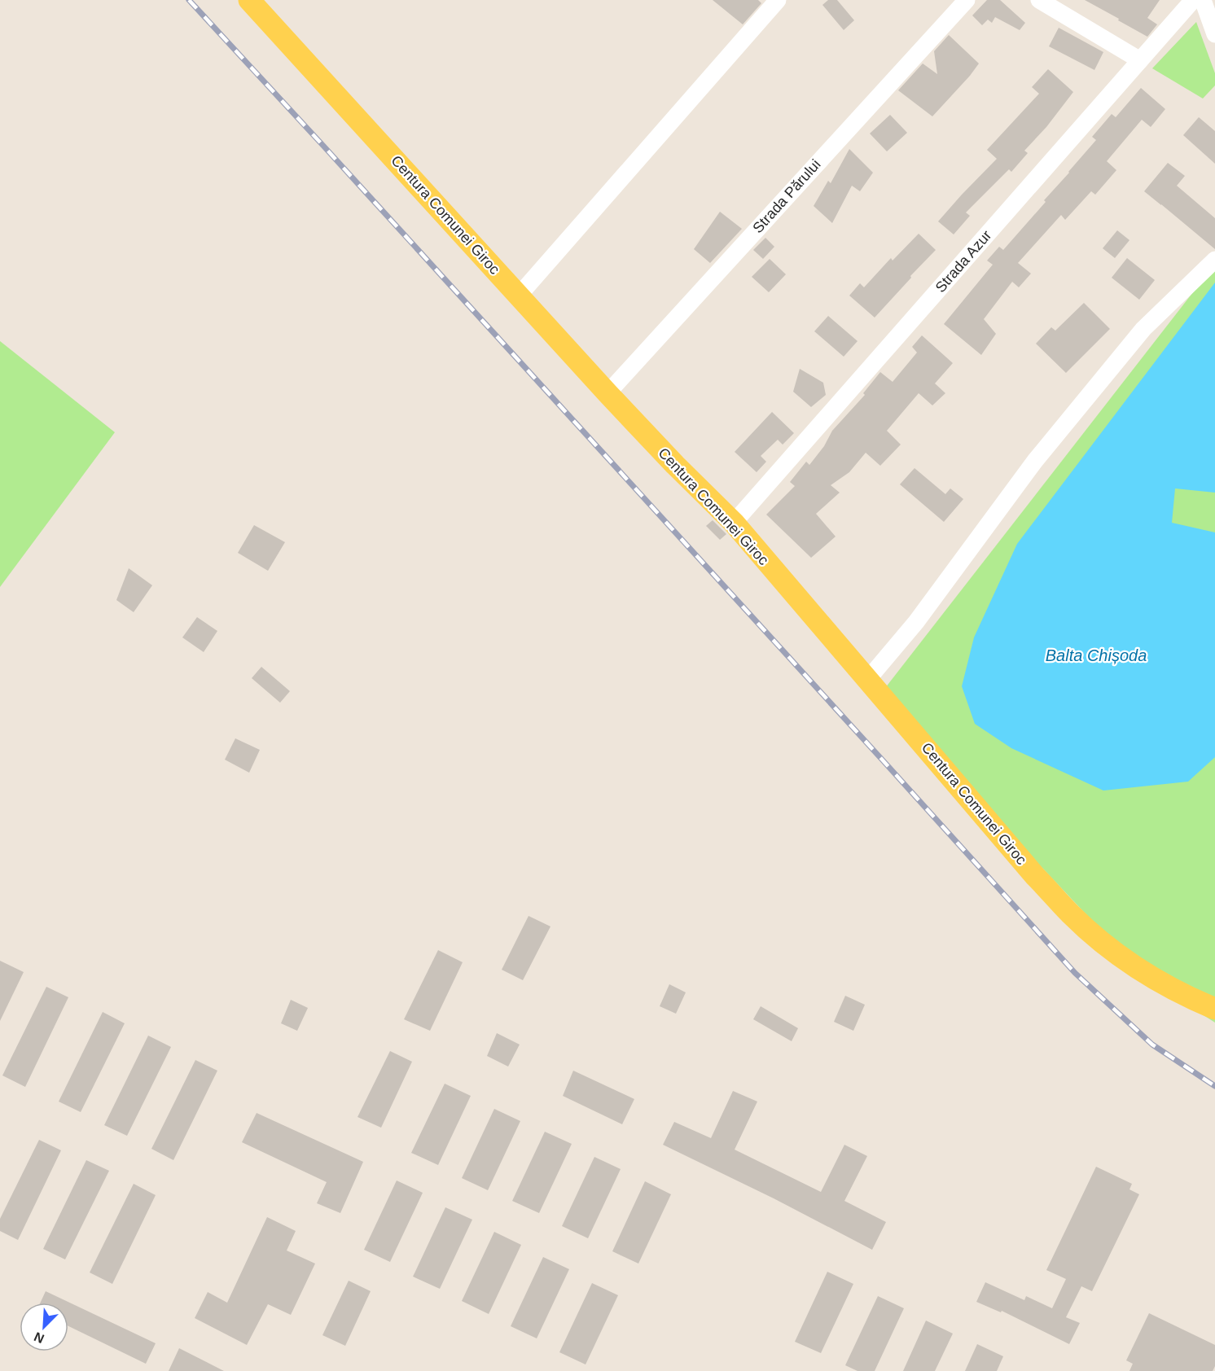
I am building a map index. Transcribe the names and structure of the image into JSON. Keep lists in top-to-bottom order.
{
  "streets": {
    "main road": ["Centura Comunei Giroc"],
    "street": ["Strada Părului", "Strada Azur"]
  },
  "crossings": [
    ["Strada Părului", "Centura Comunei Giroc"],
    ["Centura Comunei Giroc", "Strada Azur"]
  ],
  "water": ["Balta Chișoda"],
  "north": "bottom left"
}
